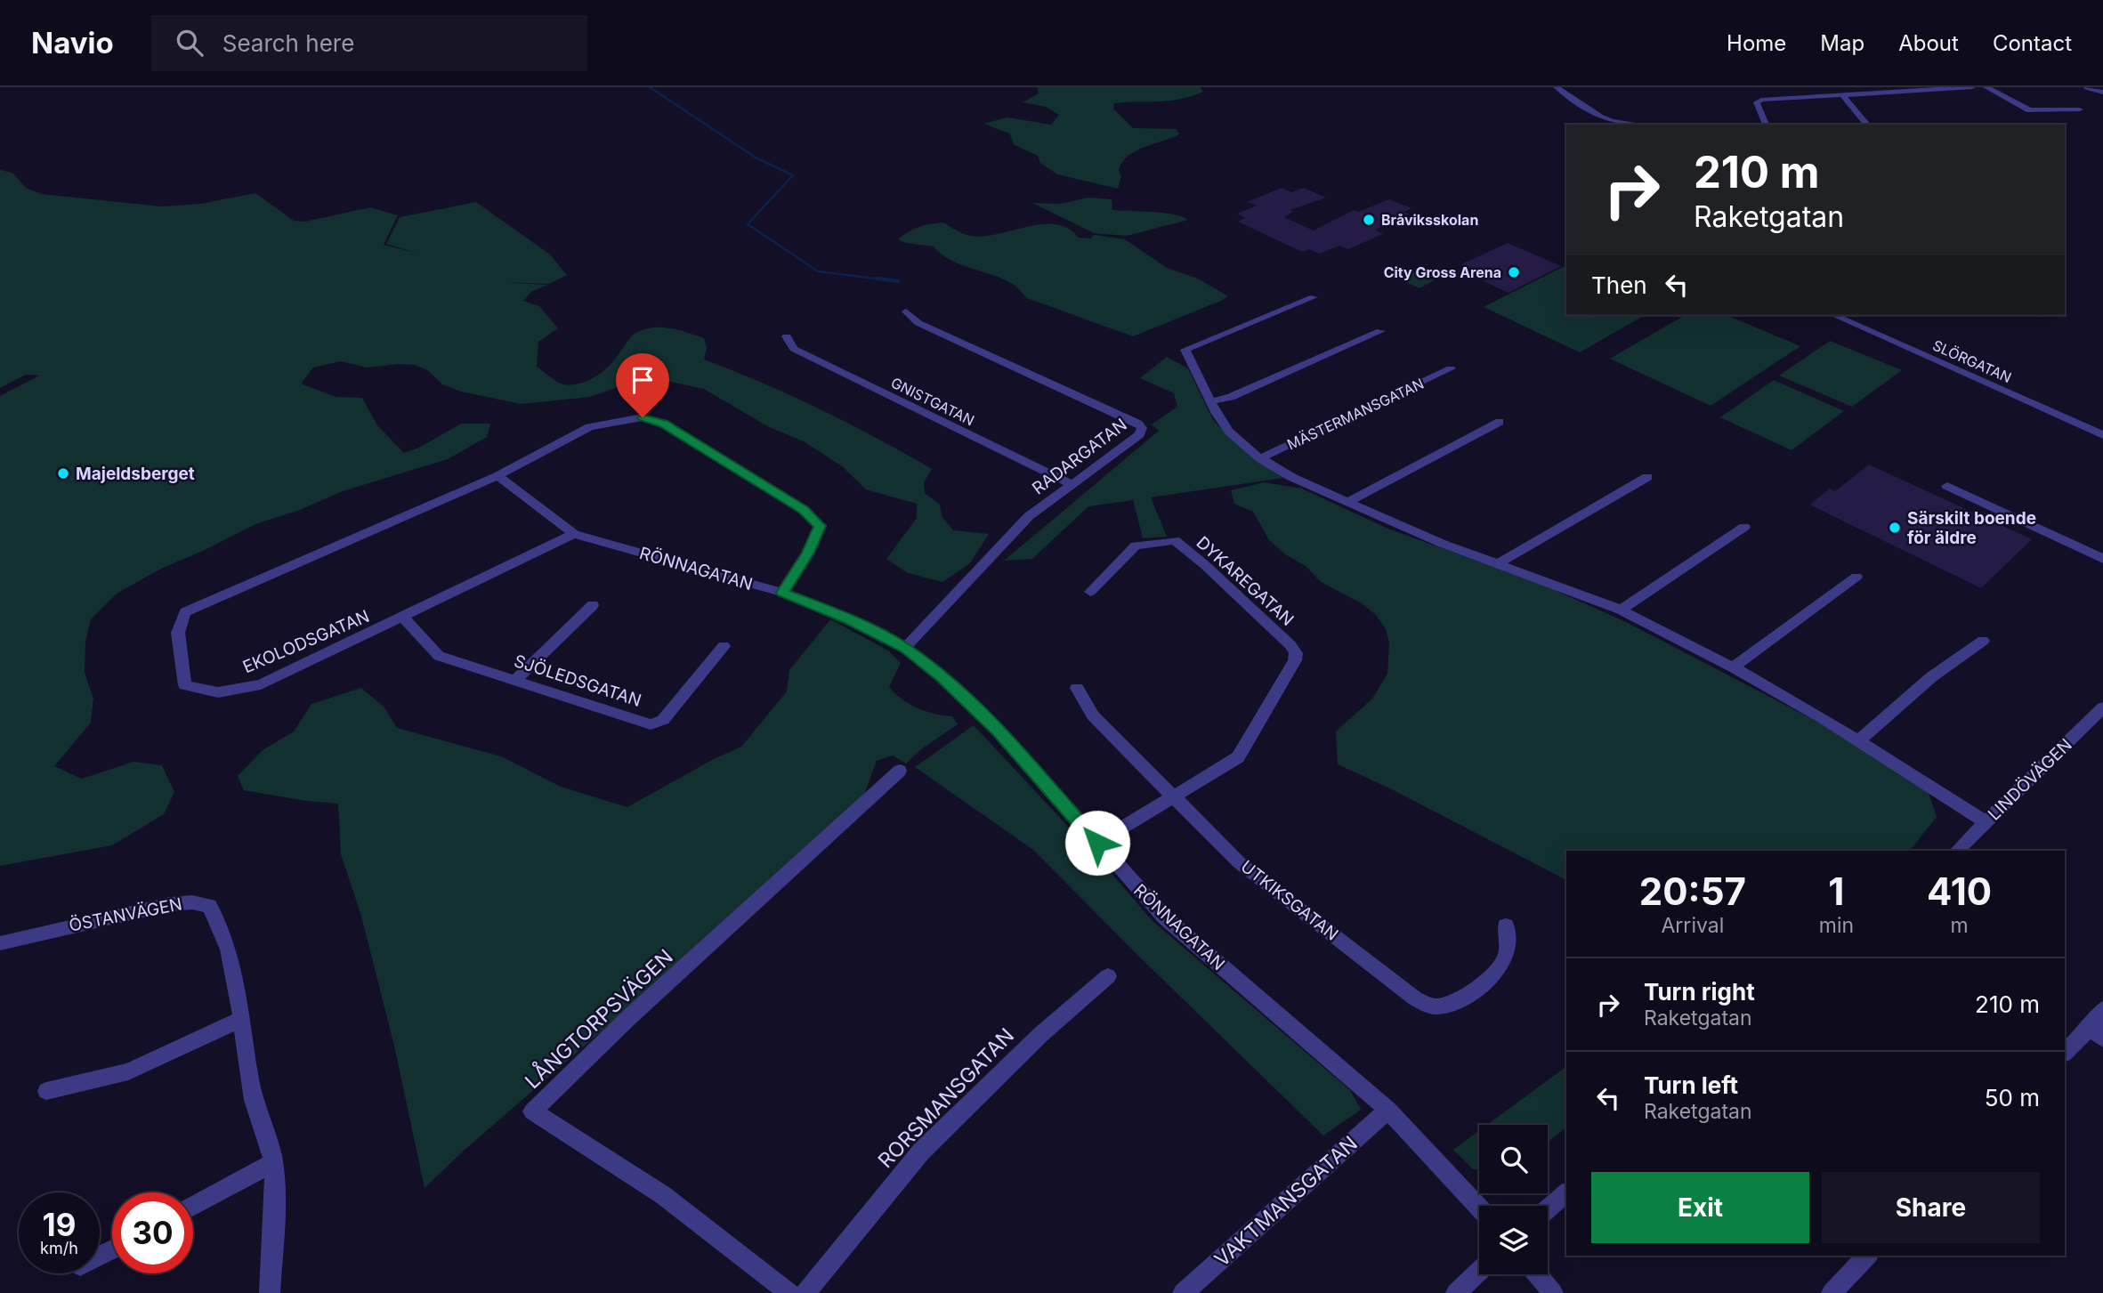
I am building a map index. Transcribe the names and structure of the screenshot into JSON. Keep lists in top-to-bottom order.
{
  "streets": {
    "street": [
      "SLÖRGATAN",
      "GNISTGATAN",
      "MÄSTERMANSGATAN",
      "RADARGATAN",
      "RÖNNAGATAN",
      "DYKAREGATAN",
      "EKOLODSGATAN",
      "SJÖLEDSGATAN",
      "LINDÖVÄGEN",
      "UTKIKSGATAN",
      "ÖSTANVÄGEN",
      "LÅNGTORPSVÄGEN",
      "RORSMANSGATAN",
      "VAKTMANSGATAN"
    ]
  },
  "crossings": [
    ["GNISTGATAN", "RADARGATAN"],
    ["MÄSTERMANSGATAN", "LINDÖVÄGEN"],
    ["RADARGATAN", "RÖNNAGATAN"],
    ["RÖNNAGATAN", "DYKAREGATAN"],
    ["RÖNNAGATAN", "EKOLODSGATAN"],
    ["RÖNNAGATAN", "VAKTMANSGATAN"],
    ["DYKAREGATAN", "UTKIKSGATAN"],
    ["EKOLODSGATAN", "SJÖLEDSGATAN"]
  ],
  "places": [
    "Bråviksskolan",
    "City Gross Arena",
    "Majeldsberget",
    "Särskilt boende för äldre"
  ],
  "page": {
    "header": "Navio",
    "search": "Search here",
    "nav": [
      "Home",
      "Map",
      "About",
      "Contact"
    ],
    "turn": ["210 m", "Raketgatan"],
    "then": "Then",
    "eta": [
      "20:57",
      "Arrival",
      "1",
      "min",
      "410",
      "m"
    ],
    "list": [
      {
        "name": "Turn right",
        "note": "Raketgatan",
        "value": "210 m"
      },
      {
        "name": "Turn left",
        "note": "Raketgatan",
        "value": "50 m"
      }
    ],
    "buttons": ["Exit", "Share"],
    "speed": "19 km/h",
    "limit": "30"
  }
}
